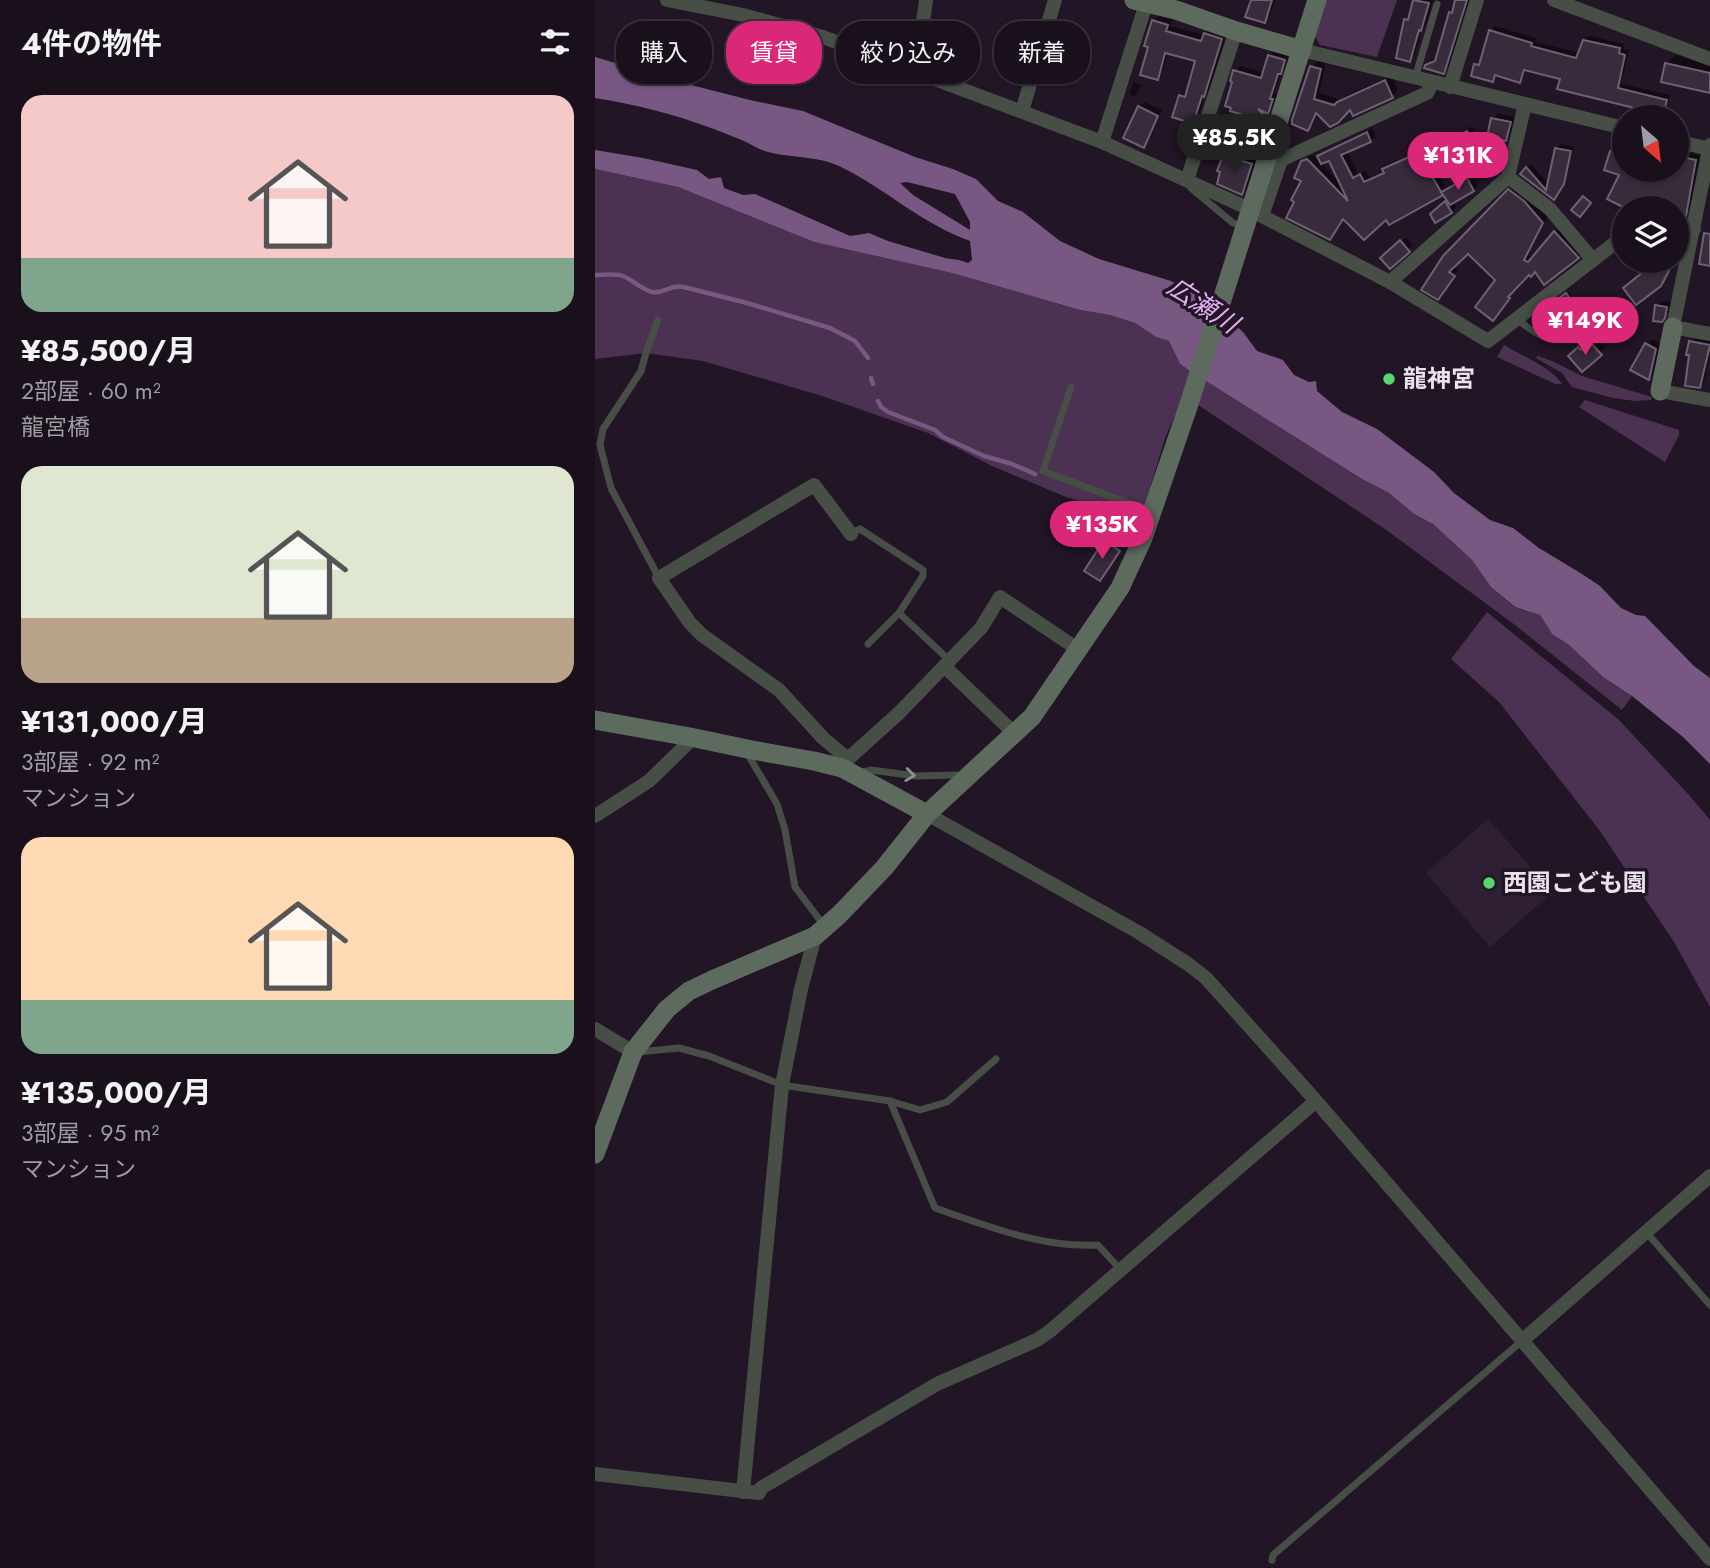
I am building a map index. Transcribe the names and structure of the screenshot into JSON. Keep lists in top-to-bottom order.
{
  "water": ["広瀬川"],
  "places": ["龍神宮", "西園こども園"],
  "north": "bottom right",
  "page": {
    "heading": "4件の物件",
    "chip": [
      "購入",
      "賃貸",
      "絞り込み",
      "新着"
    ],
    "list": [
      {
        "name": "¥85,500/月",
        "note": "2部屋 · 60 m² · 龍宮橋"
      },
      {
        "name": "¥131,000/月",
        "note": "3部屋 · 92 m² · マンション"
      },
      {
        "name": "¥135,000/月",
        "note": "3部屋 · 95 m² · マンション"
      }
    ],
    "price": [
      "¥85.5K",
      "¥131K",
      "¥149K",
      "¥135K"
    ]
  }
}
